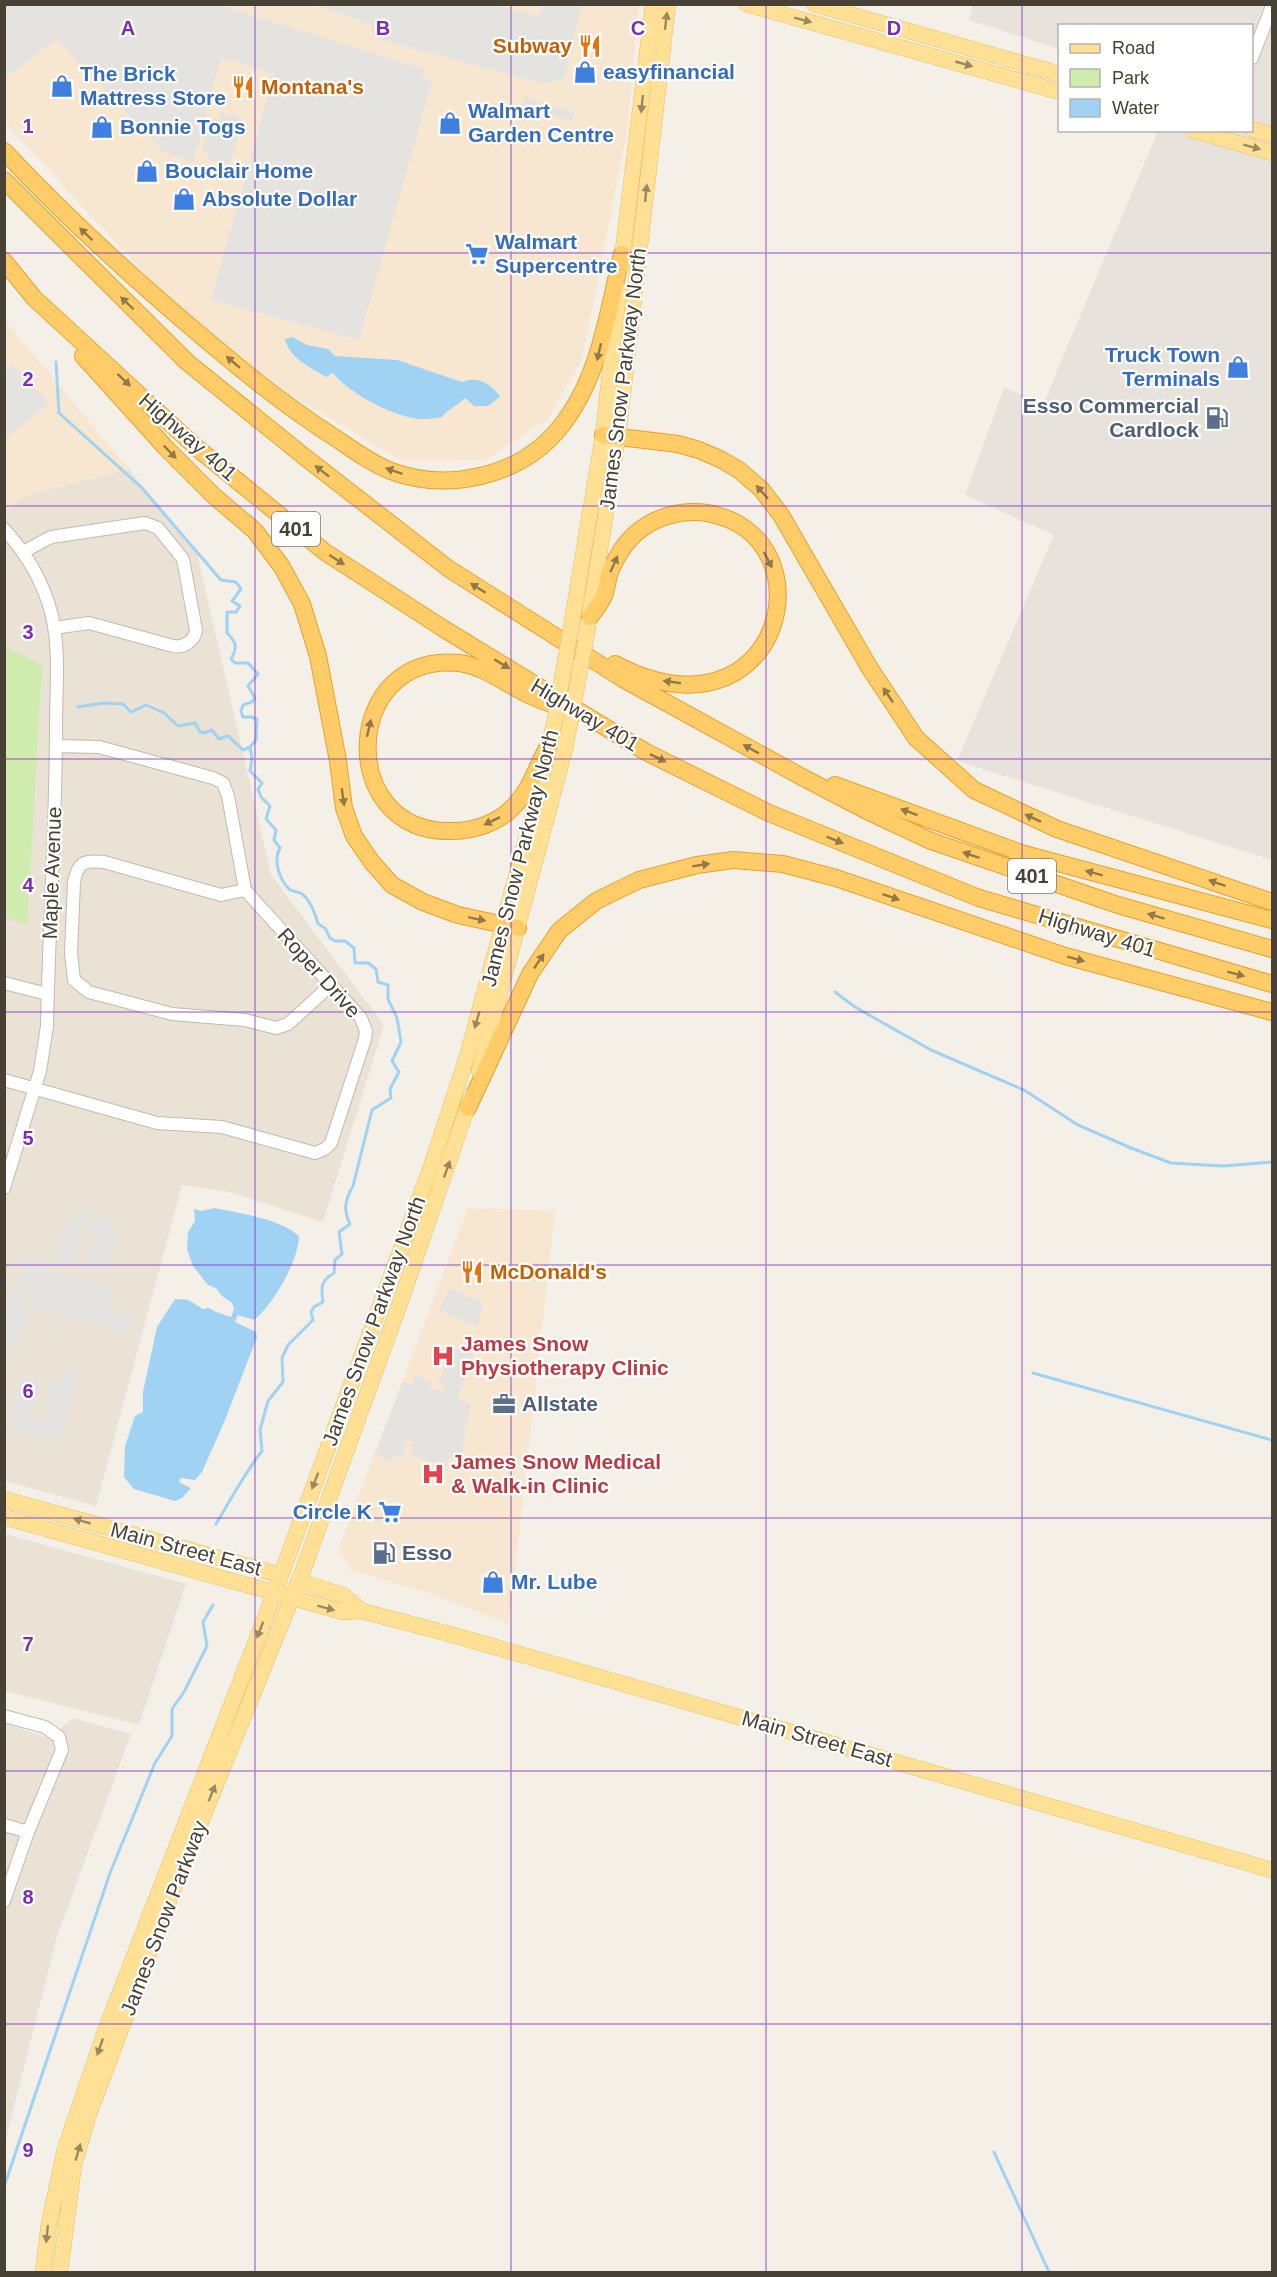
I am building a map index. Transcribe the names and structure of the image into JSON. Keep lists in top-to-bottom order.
{
  "streets": {
    "highway": ["Highway 401", "401"],
    "main road": ["James Snow Parkway North", "Main Street East", "James Snow Parkway"],
    "street": ["Maple Avenue", "Roper Drive"]
  },
  "crossings": [
    ["James Snow Parkway North", "Main Street East"],
    ["James Snow Parkway North", "James Snow Parkway"],
    ["Maple Avenue", "Roper Drive"],
    ["Main Street East", "James Snow Parkway"]
  ],
  "places": {
    "restaurant": ["Subway", "Montana's", "McDonald's"],
    "shop": [
      "easyfinancial",
      "The Brick Mattress Store",
      "Walmart Garden Centre",
      "Bonnie Togs",
      "Bouclair Home",
      "Absolute Dollar",
      "Truck Town Terminals",
      "Mr. Lube"
    ],
    "supermarket": ["Walmart Supercentre", "Circle K"],
    "fuel station": ["Esso Commercial Cardlock", "Esso"],
    "hospital": ["James Snow Physiotherapy Clinic", "James Snow Medical & Walk-in Clinic"],
    "office": ["Allstate"]
  },
  "legend": ["Road", "Park", "Water"],
  "grid": {
    "columns": [
      "A",
      "B",
      "C",
      "D"
    ],
    "rows": [
      "1",
      "2",
      "3",
      "4",
      "5",
      "6",
      "7",
      "8",
      "9"
    ]
  }
}
